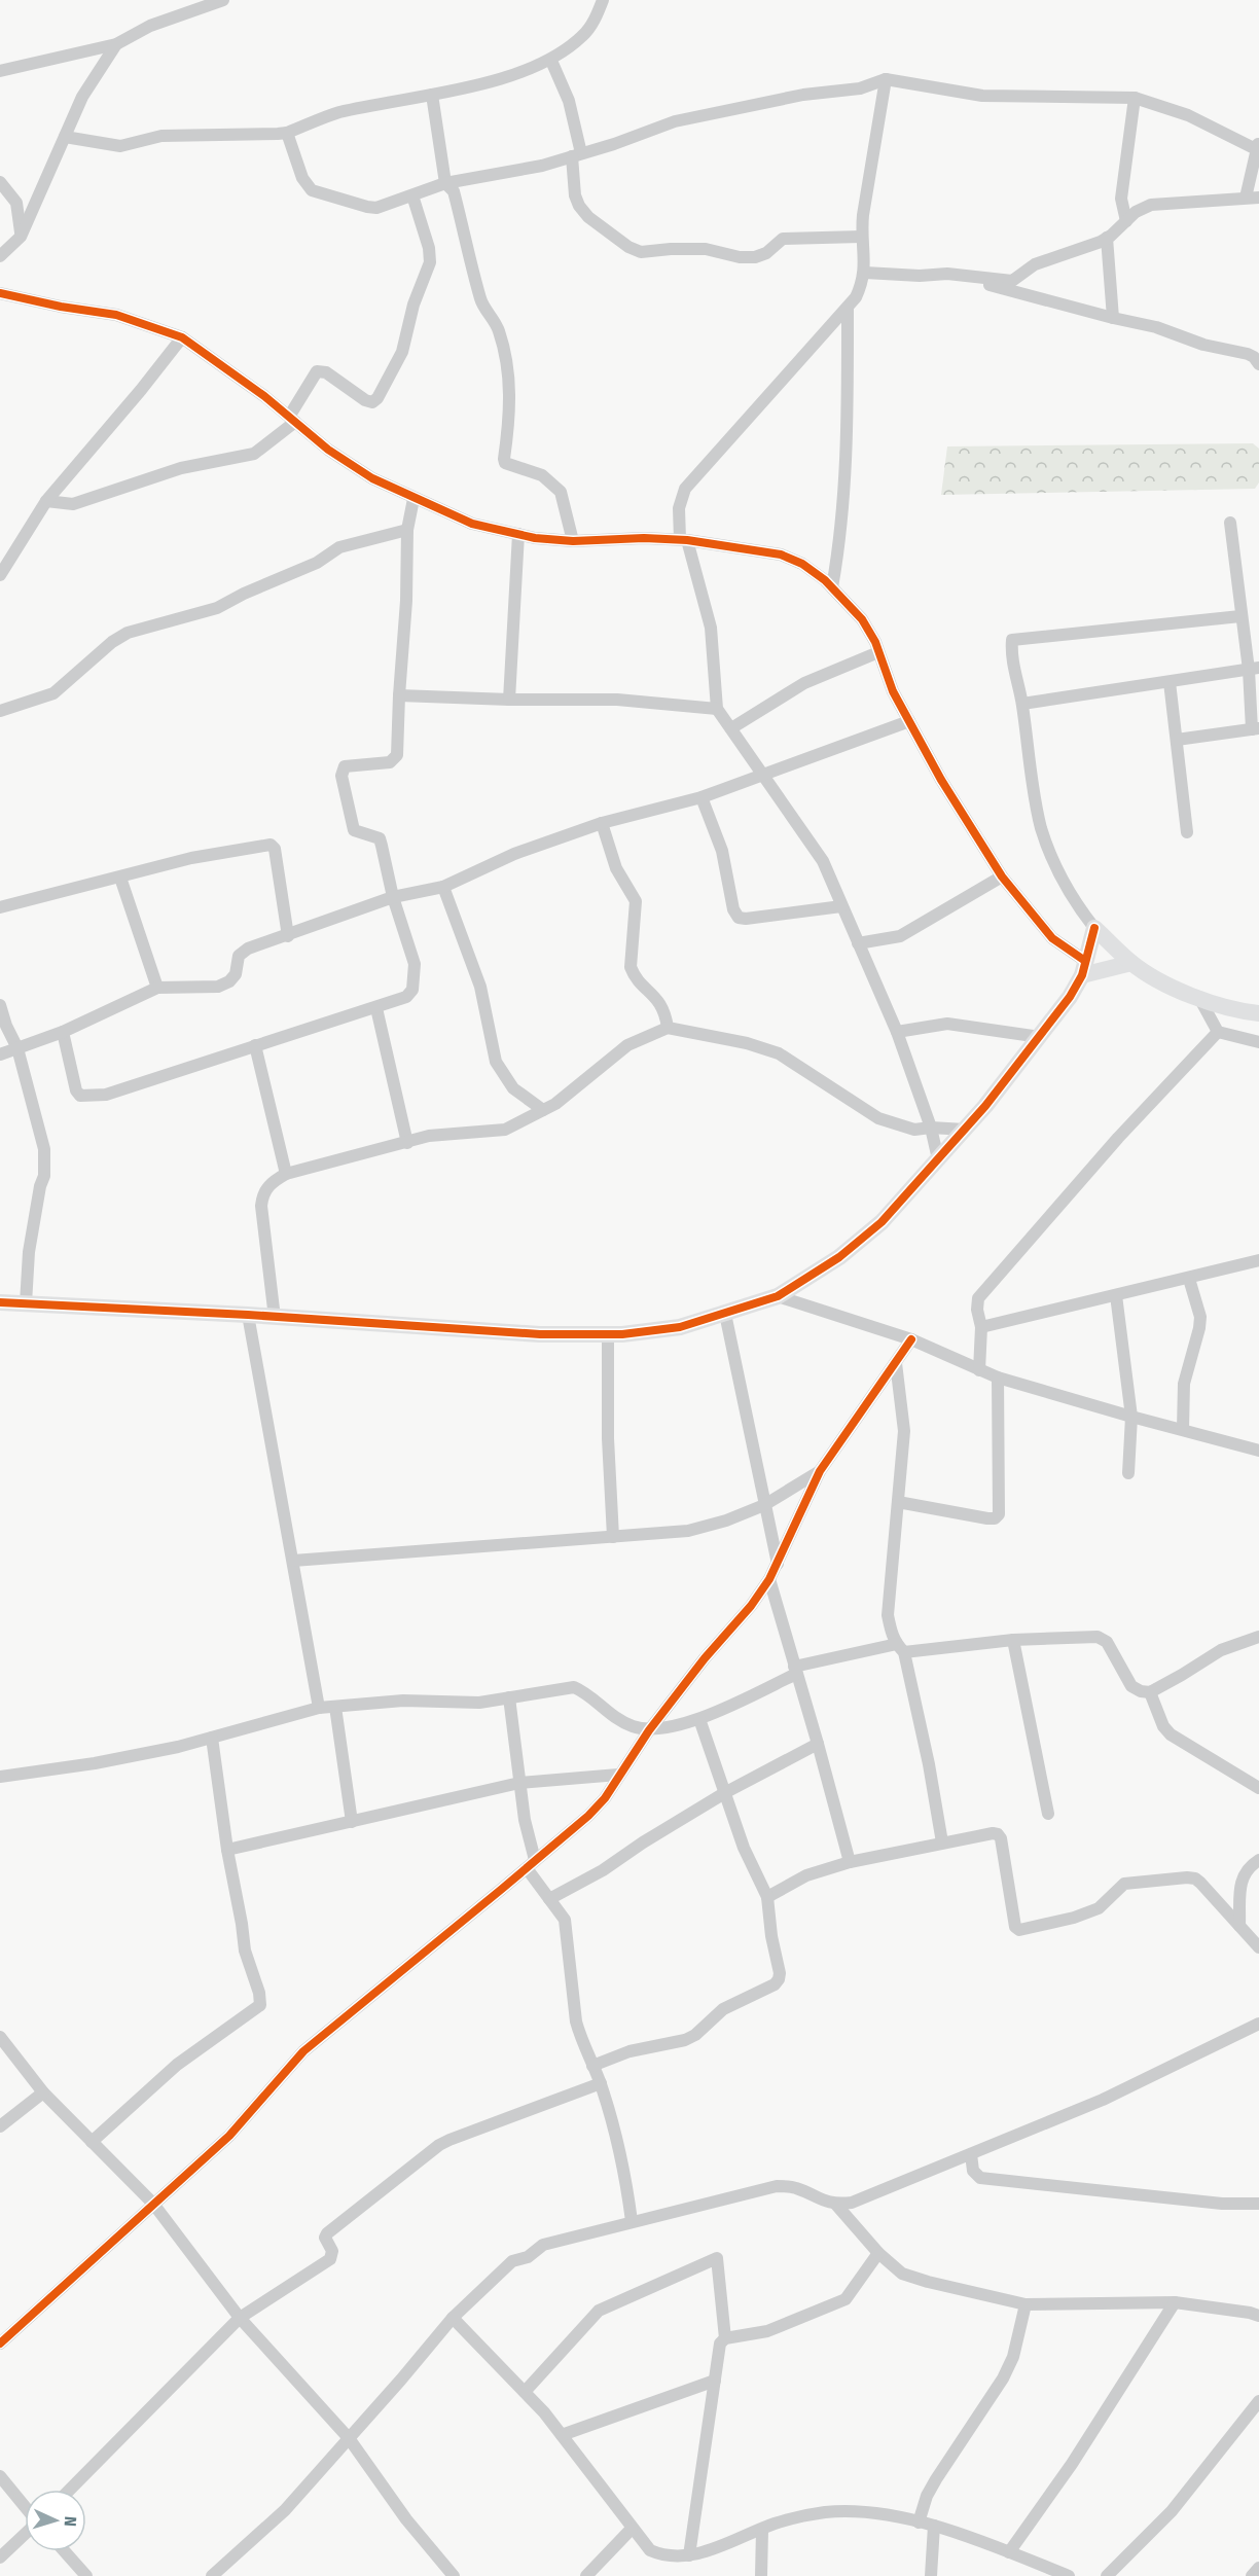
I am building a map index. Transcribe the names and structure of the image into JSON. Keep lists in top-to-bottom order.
{
  "north": "right"
}
